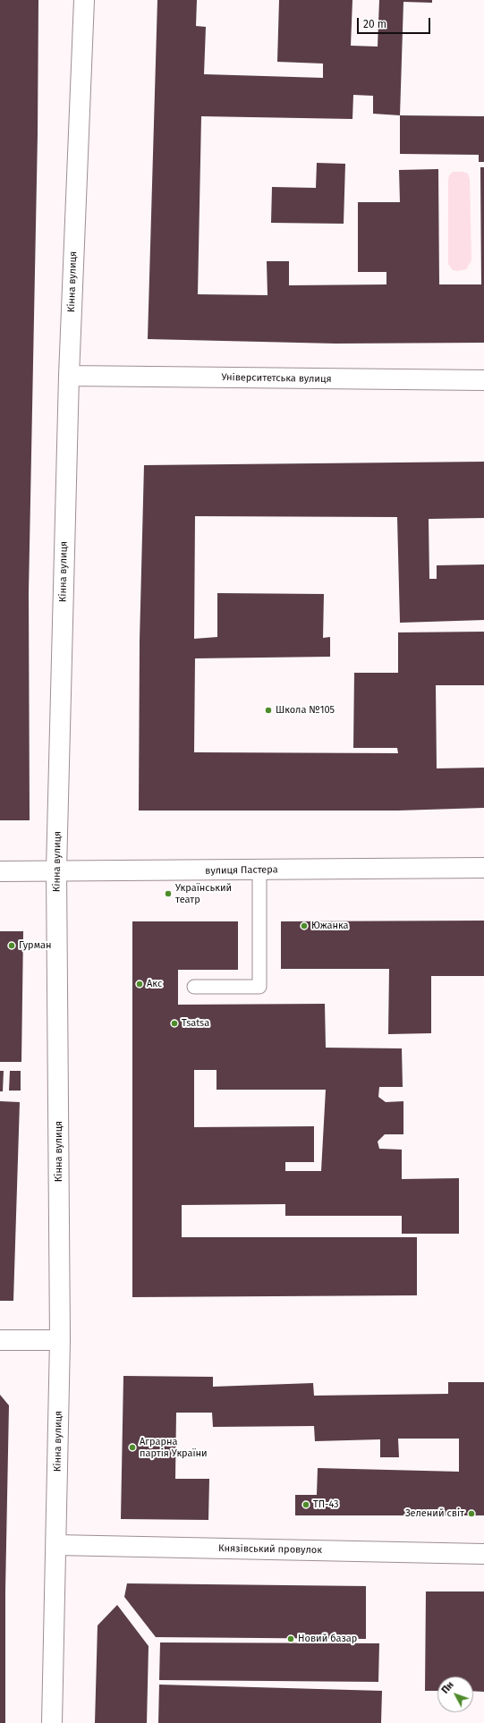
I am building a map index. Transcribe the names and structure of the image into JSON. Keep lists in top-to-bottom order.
{
  "streets": {
    "street": [
      "Кінна вулиця",
      "Університетська вулиця",
      "вулиця Пастера",
      "Князівський провулок"
    ]
  },
  "crossings": [
    ["Кінна вулиця", "Університетська вулиця"],
    ["Кінна вулиця", "вулиця Пастера"],
    ["Кінна вулиця", "Князівський провулок"]
  ],
  "places": [
    "Школа №105",
    "Український театр",
    "Южанка",
    "Гурман",
    "Акс",
    "Tsatsa",
    "Аграрна партія України",
    "ТП-43",
    "Зелений світ",
    "Новий базар"
  ],
  "scale_bar": "20 m",
  "north": "top left"
}
